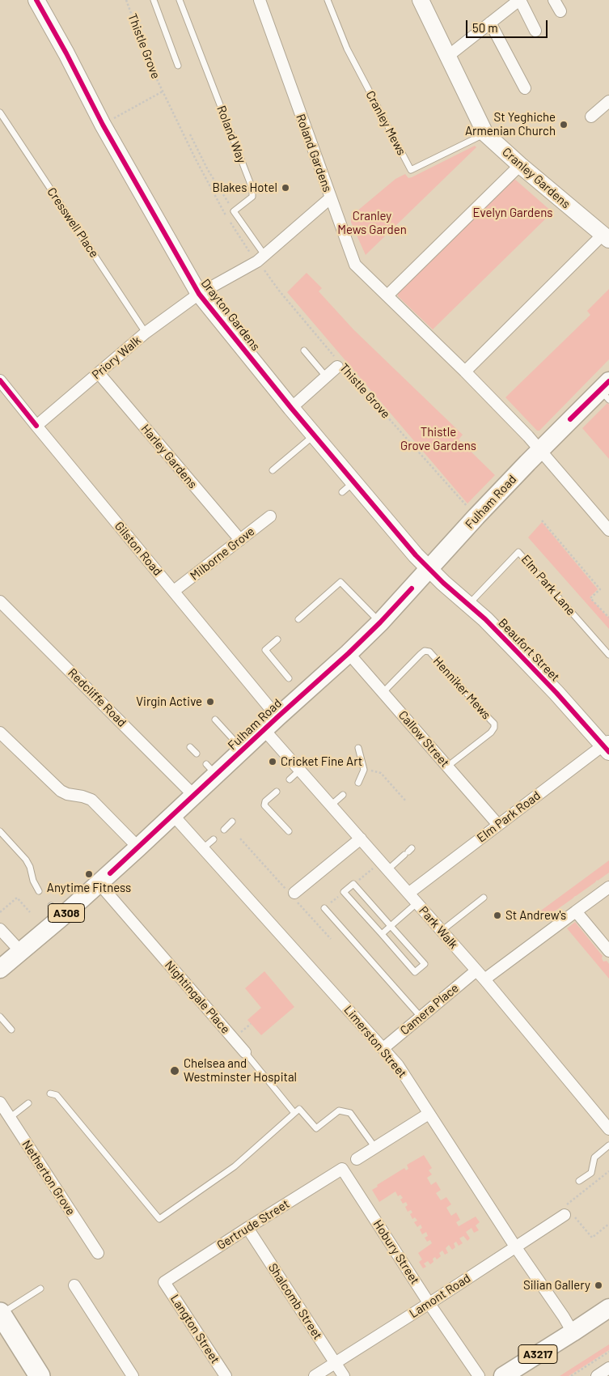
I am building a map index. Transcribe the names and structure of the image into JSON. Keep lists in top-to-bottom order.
{
  "streets": {
    "main road": ["Fulham Road", "A308", "A3217"],
    "street": [
      "Roland Gardens",
      "Cranley Gardens",
      "Drayton Gardens",
      "Priory Walk",
      "Harley Gardens",
      "Gilston Road",
      "Milborne Grove",
      "Beaufort Street",
      "Redcliffe Road",
      "Callow Street",
      "Elm Park Road",
      "Park Walk",
      "Nightingale Place",
      "Camera Place",
      "Limerston Street",
      "Netherton Grove",
      "Gertrude Street",
      "Hobury Street",
      "Lamont Road",
      "Shalcomb Street",
      "Langton Street"
    ],
    "lane": [
      "Cranley Mews",
      "Roland Way",
      "Cresswell Place",
      "Elm Park Lane",
      "Henniker Mews"
    ],
    "path": ["Thistle Grove"]
  },
  "crossings": [
    ["Thistle Grove", "Roland Gardens"],
    ["Thistle Grove", "Drayton Gardens"],
    ["Thistle Grove", "Fulham Road"],
    ["Cranley Mews", "Cranley Gardens"],
    ["Roland Gardens", "Drayton Gardens"],
    ["Roland Gardens", "Priory Walk"],
    ["Cresswell Place", "Priory Walk"],
    ["Drayton Gardens", "Priory Walk"],
    ["Drayton Gardens", "Fulham Road"],
    ["Drayton Gardens", "Beaufort Street"],
    ["Priory Walk", "Harley Gardens"],
    ["Priory Walk", "Gilston Road"],
    ["Harley Gardens", "Milborne Grove"],
    ["Fulham Road", "Gilston Road"],
    ["Fulham Road", "Beaufort Street"],
    ["Fulham Road", "Redcliffe Road"],
    ["Fulham Road", "Callow Street"],
    ["Fulham Road", "Park Walk"],
    ["Fulham Road", "Nightingale Place"],
    ["Fulham Road", "Limerston Street"],
    ["Gilston Road", "Milborne Grove"],
    ["Elm Park Lane", "Beaufort Street"],
    ["Beaufort Street", "Elm Park Road"],
    ["Henniker Mews", "Callow Street"],
    ["Callow Street", "Elm Park Road"],
    ["Elm Park Road", "Park Walk"],
    ["Park Walk", "Camera Place"],
    ["Camera Place", "Limerston Street"],
    ["Limerston Street", "Lamont Road"],
    ["Limerston Street", "A3217"],
    ["Gertrude Street", "Hobury Street"],
    ["Gertrude Street", "Shalcomb Street"],
    ["Gertrude Street", "Langton Street"],
    ["Hobury Street", "Lamont Road"],
    ["Lamont Road", "Shalcomb Street"]
  ],
  "parks": ["Evelyn Gardens", "Cranley Mews Garden", "Thistle Grove Gardens"],
  "places": [
    "St Yeghiche Armenian Church",
    "Blakes Hotel",
    "Virgin Active",
    "Cricket Fine Art",
    "Anytime Fitness",
    "St Andrew's",
    "Chelsea and Westminster Hospital",
    "Silian Gallery"
  ],
  "scale_bar": "50 m"
}
